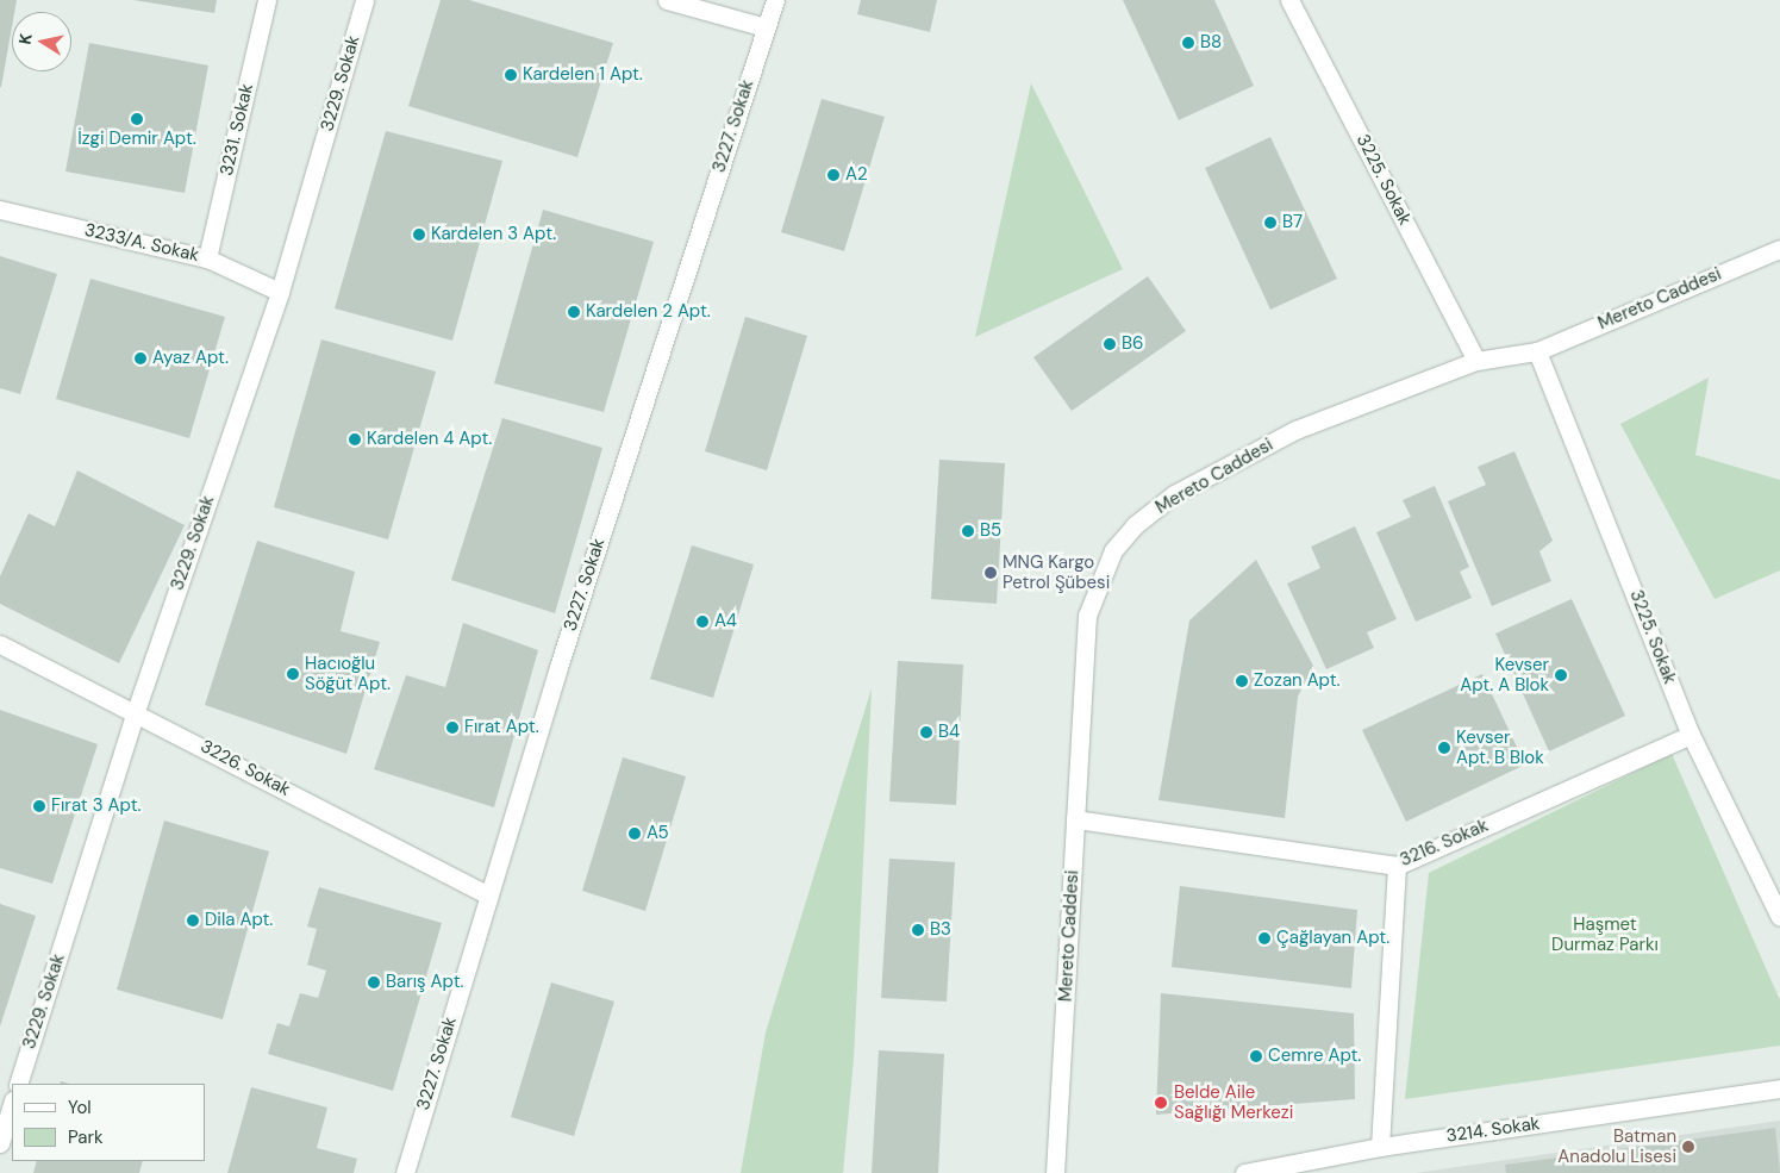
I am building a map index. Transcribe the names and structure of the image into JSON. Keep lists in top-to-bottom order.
{
  "streets": {
    "street": [
      "3229. Sokak",
      "3227. Sokak",
      "3231. Sokak",
      "3225. Sokak",
      "3233/A. Sokak",
      "Mereto Caddesi",
      "3226. Sokak",
      "3216. Sokak",
      "3214. Sokak"
    ]
  },
  "crossings": [
    ["3229. Sokak", "3233/A. Sokak"],
    ["3229. Sokak", "3226. Sokak"],
    ["3227. Sokak", "3226. Sokak"],
    ["3231. Sokak", "3233/A. Sokak"],
    ["3225. Sokak", "Mereto Caddesi"],
    ["3225. Sokak", "3216. Sokak"],
    ["Mereto Caddesi", "3216. Sokak"]
  ],
  "parks": ["Haşmet Durmaz Parkı"],
  "places": [
    "B8",
    "Kardelen 1 Apt.",
    "İzgi Demir Apt.",
    "A2",
    "B7",
    "Kardelen 3 Apt.",
    "Kardelen 2 Apt.",
    "B6",
    "Ayaz Apt.",
    "Kardelen 4 Apt.",
    "B5",
    "MNG Kargo Petrol Şübesi",
    "A4",
    "Hacıoğlu Söğüt Apt.",
    "Kevser Apt. A Blok",
    "Zozan Apt.",
    "Fırat Apt.",
    "B4",
    "Kevser Apt. B Blok",
    "Fırat 3 Apt.",
    "A5",
    "Dila Apt.",
    "B3",
    "Çağlayan Apt.",
    "Barış Apt.",
    "Cemre Apt.",
    "Belde Aile Sağlığı Merkezi",
    "Batman Anadolu Lisesi"
  ],
  "legend": ["Yol", "Park"],
  "north": "left"
}
